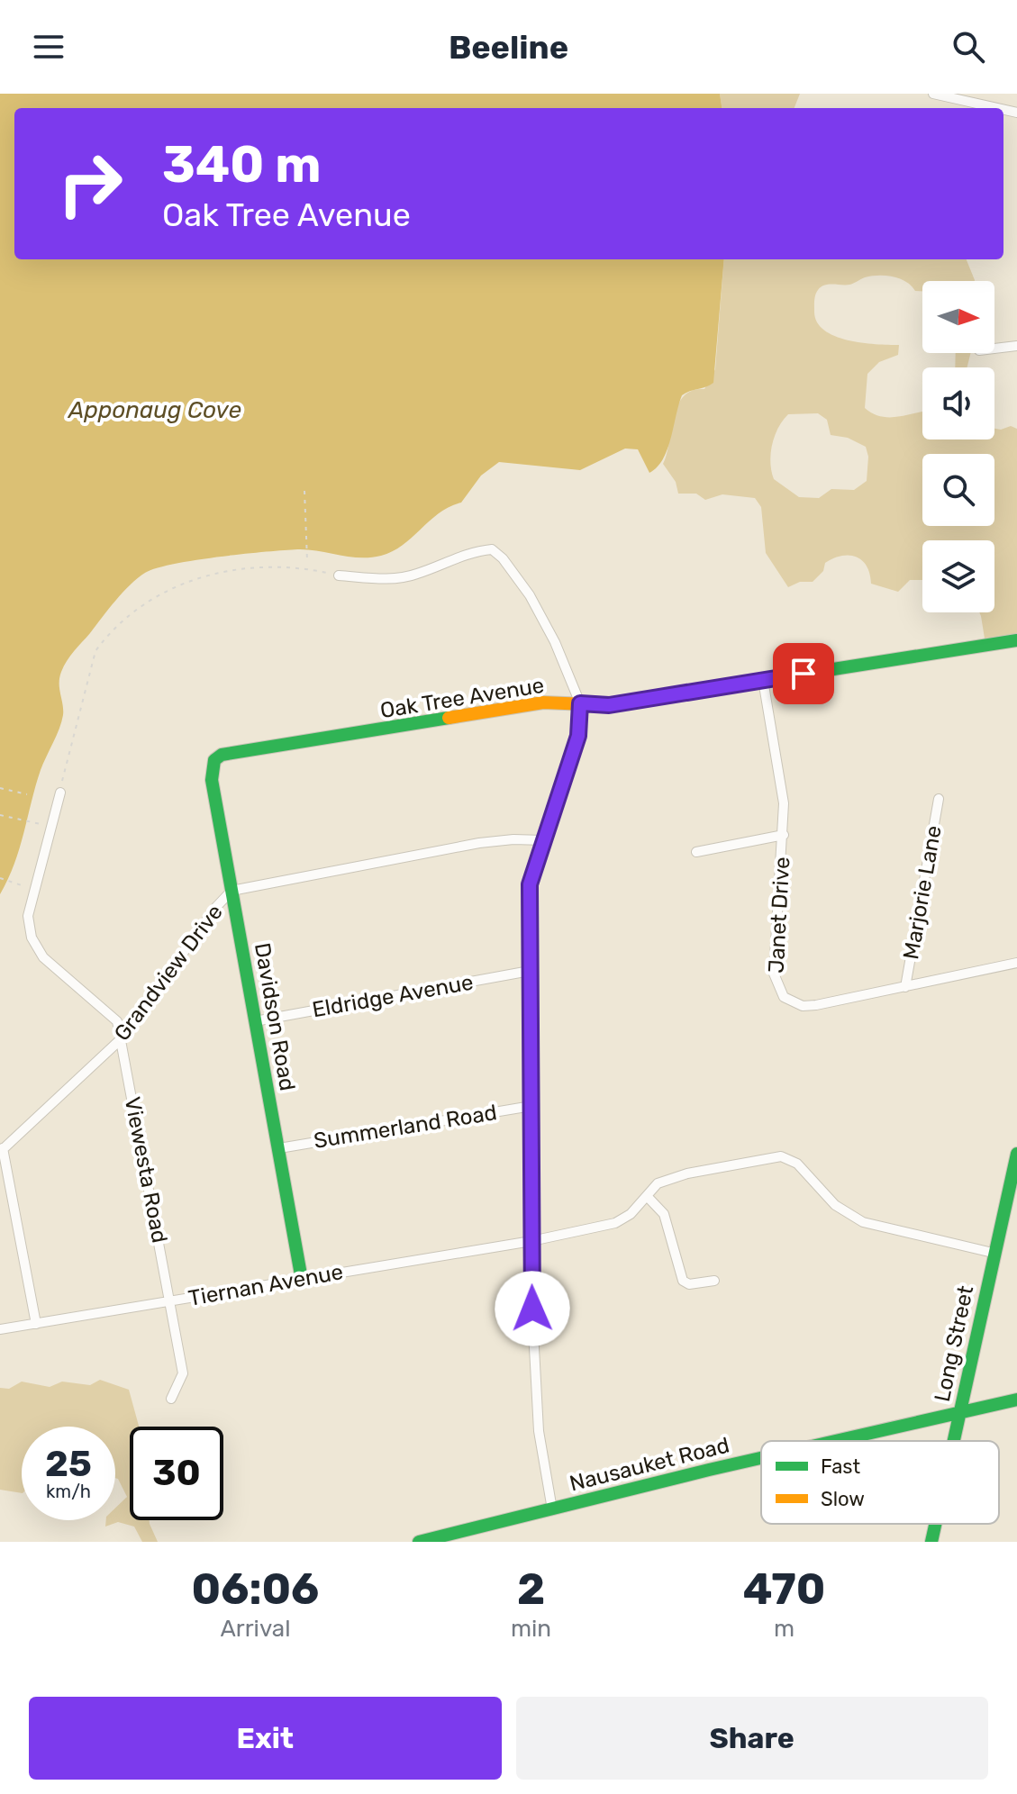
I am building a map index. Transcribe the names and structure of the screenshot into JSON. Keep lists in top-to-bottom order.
{
  "streets": {
    "street": [
      "Oak Tree Avenue",
      "Marjorie Lane",
      "Janet Drive",
      "Grandview Drive",
      "Eldridge Avenue",
      "Davidson Road",
      "Summerland Road",
      "Viewesta Road",
      "Tiernan Avenue",
      "Long Street",
      "Nausauket Road"
    ]
  },
  "crossings": [
    ["Oak Tree Avenue", "Janet Drive"],
    ["Oak Tree Avenue", "Davidson Road"],
    ["Marjorie Lane", "Janet Drive"],
    ["Grandview Drive", "Davidson Road"],
    ["Grandview Drive", "Viewesta Road"],
    ["Eldridge Avenue", "Davidson Road"],
    ["Davidson Road", "Summerland Road"],
    ["Davidson Road", "Tiernan Avenue"],
    ["Viewesta Road", "Tiernan Avenue"],
    ["Tiernan Avenue", "Long Street"],
    ["Long Street", "Nausauket Road"]
  ],
  "water": ["Apponaug Cove"],
  "legend": ["Fast", "Slow"],
  "north": "right",
  "page": {
    "header": "Beeline",
    "turn": ["340 m", "Oak Tree Avenue"],
    "speed": "25 km/h",
    "limit": "30",
    "eta": [
      "06:06",
      "Arrival",
      "2",
      "min",
      "470",
      "m"
    ],
    "buttons": ["Exit", "Share"]
  }
}
